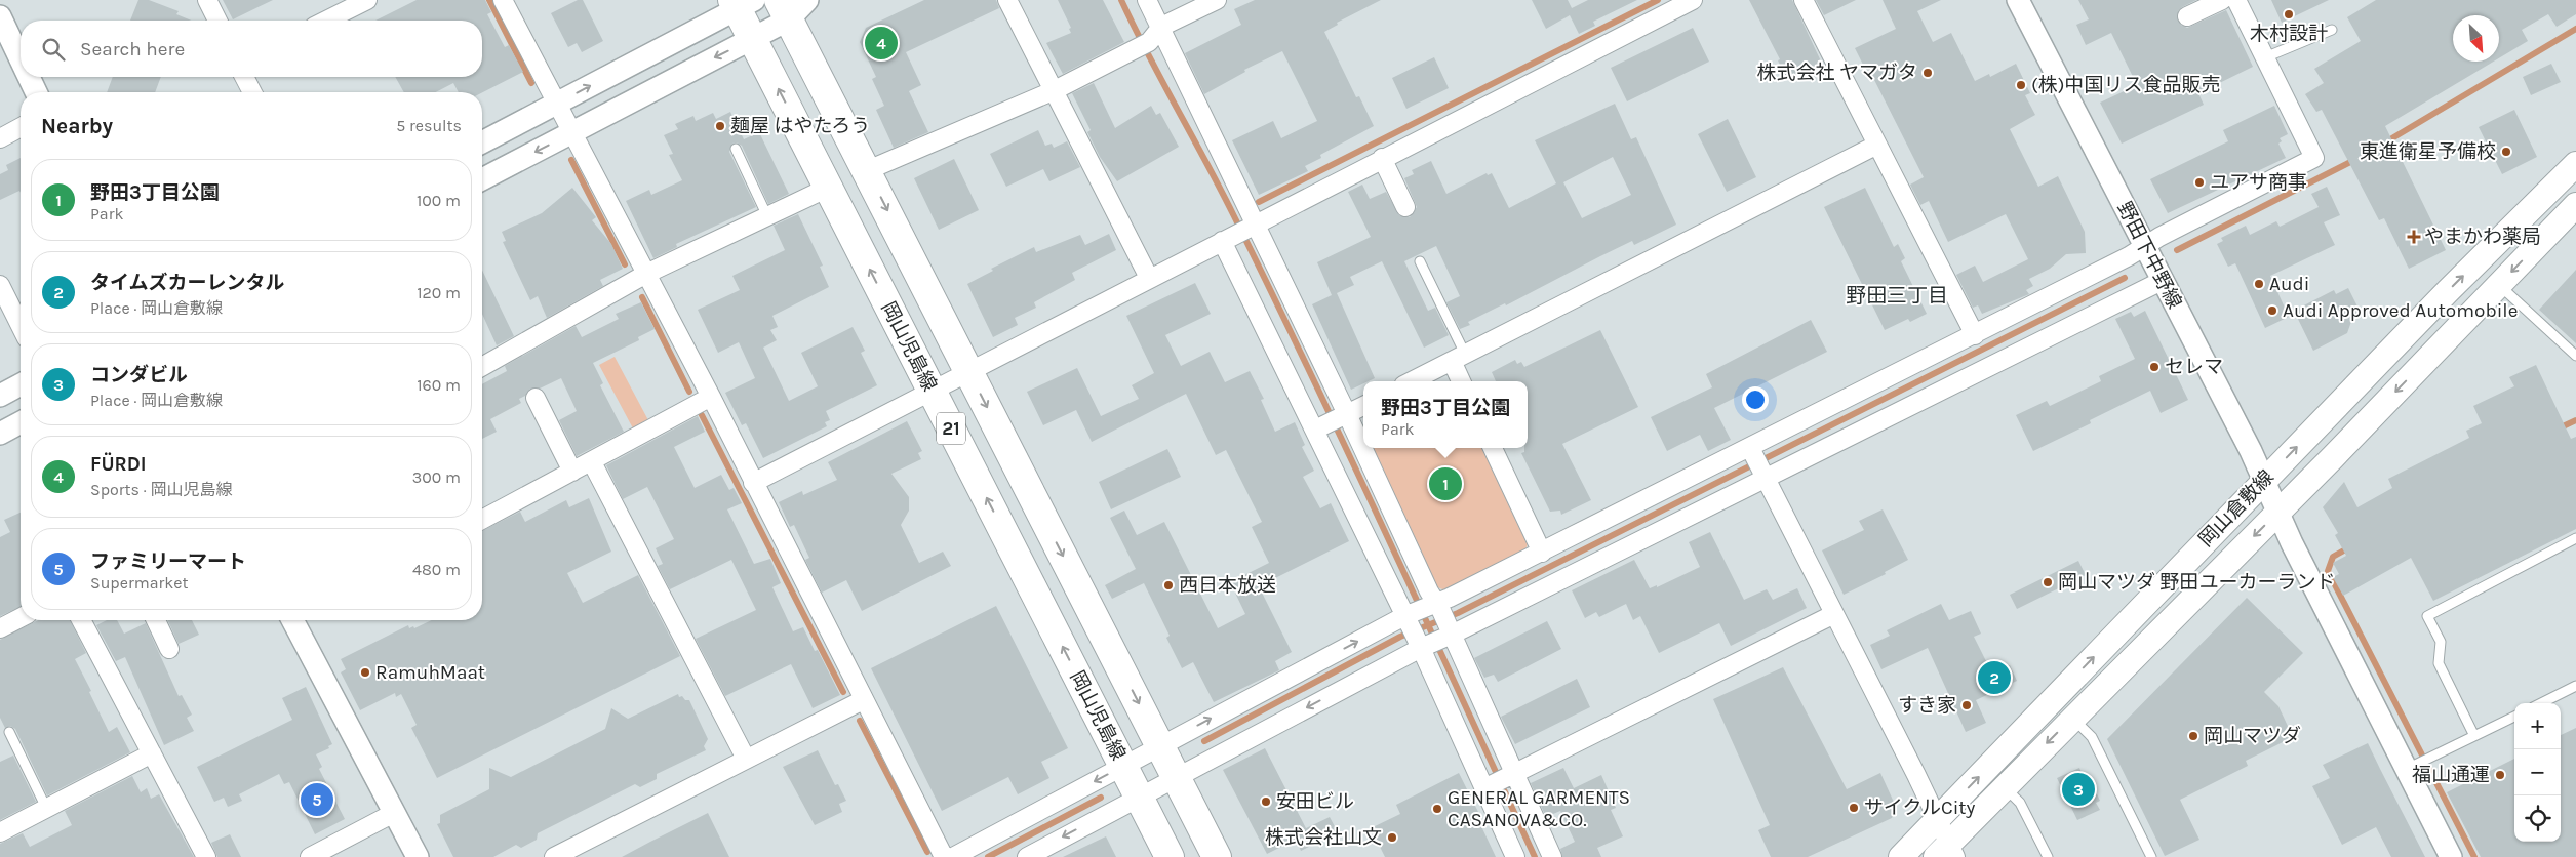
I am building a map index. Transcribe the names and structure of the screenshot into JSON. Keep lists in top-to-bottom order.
{
  "streets": {
    "main road": ["岡山児島線", "21", "岡山倉敷線"],
    "street": ["野田下中野線"]
  },
  "crossings": [
    ["野田下中野線", "岡山倉敷線"]
  ],
  "districts": ["野田三丁目"],
  "places": {
    "other": [
      "木村設計",
      "株式会社 ヤマガタ",
      "(株)中国リス食品販売",
      "麺屋 はやたろう",
      "東進衛星予備校",
      "ユアサ商事",
      "Audi",
      "Audi Approved Automobile",
      "セレマ",
      "岡山マツダ 野田ユーカーランド",
      "西日本放送",
      "RamuhMaat",
      "すき家",
      "岡山マツダ",
      "福山通運",
      "安田ビル",
      "サイクルCity",
      "GENERAL GARMENTS CASANOVA&CO.",
      "株式会社山文"
    ],
    "health": ["やまかわ薬局"]
  },
  "north": "bottom right",
  "page": {
    "search": "Search here",
    "pins": [
      "4",
      "1",
      "2",
      "3",
      "5"
    ],
    "heading": ["Nearby", "5 results"],
    "list": [
      {
        "mark": "1",
        "name": "野田3丁目公園",
        "note": "Park",
        "value": "100 m"
      },
      {
        "mark": "2",
        "name": "タイムズカーレンタル",
        "note": "Place · 岡山倉敷線",
        "value": "120 m"
      },
      {
        "mark": "3",
        "name": "コンダビル",
        "note": "Place · 岡山倉敷線",
        "value": "160 m"
      },
      {
        "mark": "4",
        "name": "FÜRDI",
        "note": "Sports · 岡山児島線",
        "value": "300 m"
      },
      {
        "mark": "5",
        "name": "ファミリーマート",
        "note": "Supermarket",
        "value": "480 m"
      }
    ],
    "popup": ["野田3丁目公園", "Park"],
    "map_buttons": ["+", "−"]
  }
}
